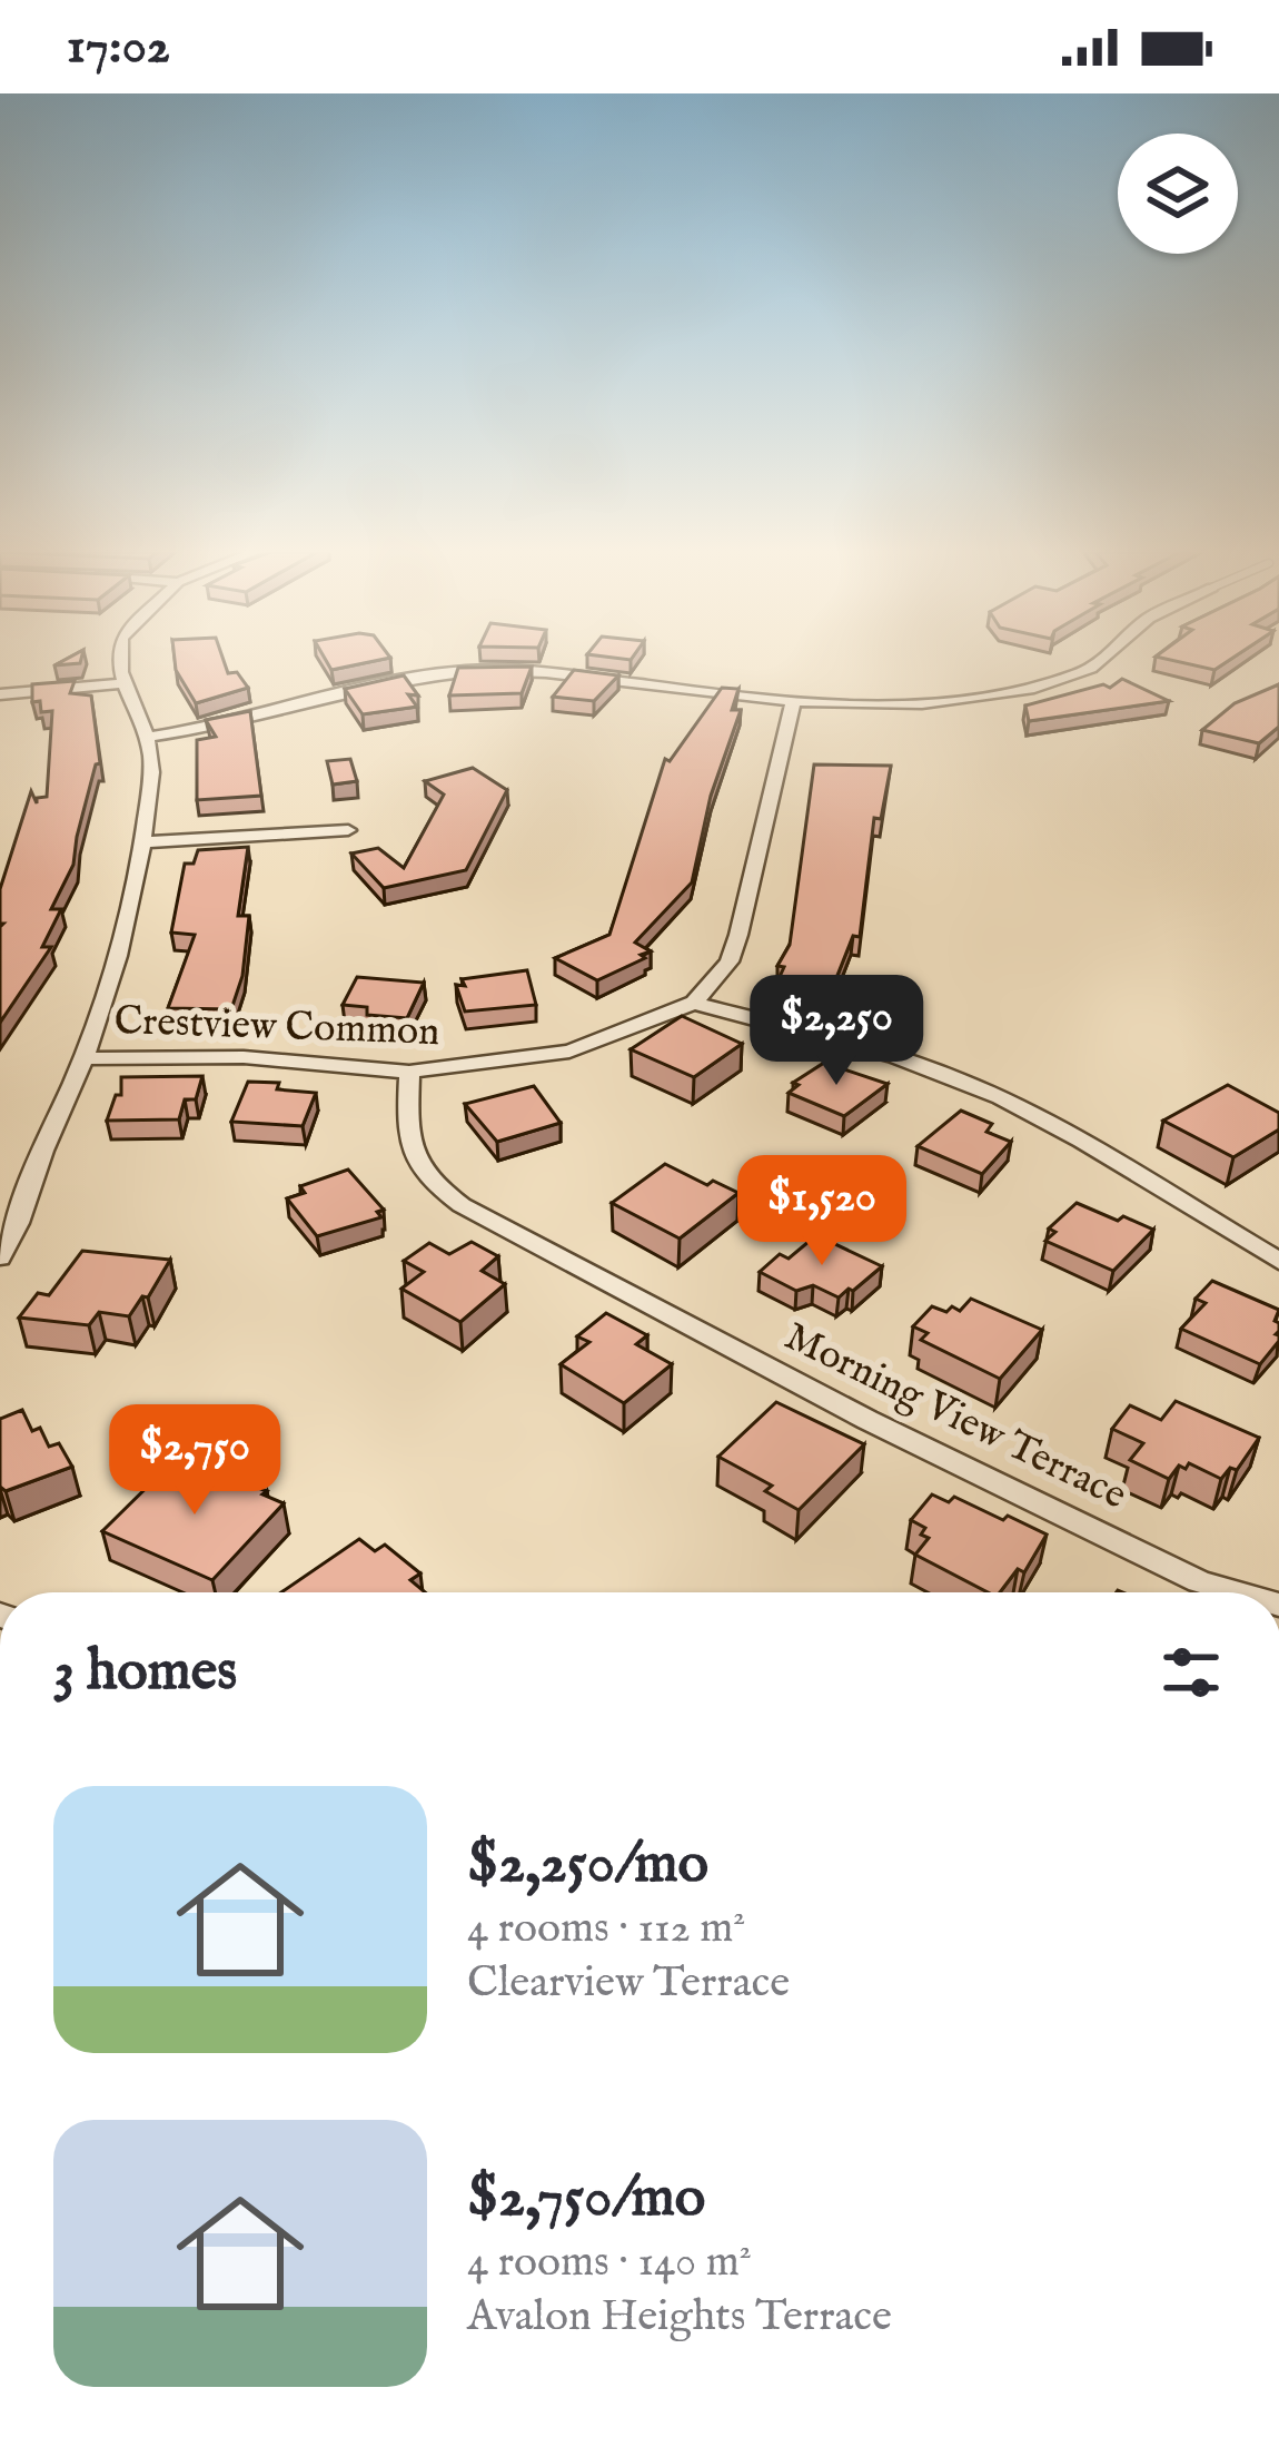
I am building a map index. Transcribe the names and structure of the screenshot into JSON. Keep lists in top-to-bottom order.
{
  "streets": {
    "street": ["Crestview Common", "Morning View Terrace"]
  },
  "crossings": [
    ["Crestview Common", "Morning View Terrace"]
  ],
  "page": {
    "status": "17:02",
    "price": ["$2,250", "$1,520", "$2,750"],
    "heading": "3 homes",
    "list": [
      {
        "name": "$2,250/mo",
        "note": "4 rooms · 112 m² · Clearview Terrace"
      },
      {
        "name": "$2,750/mo",
        "note": "4 rooms · 140 m² · Avalon Heights Terrace"
      }
    ]
  }
}
